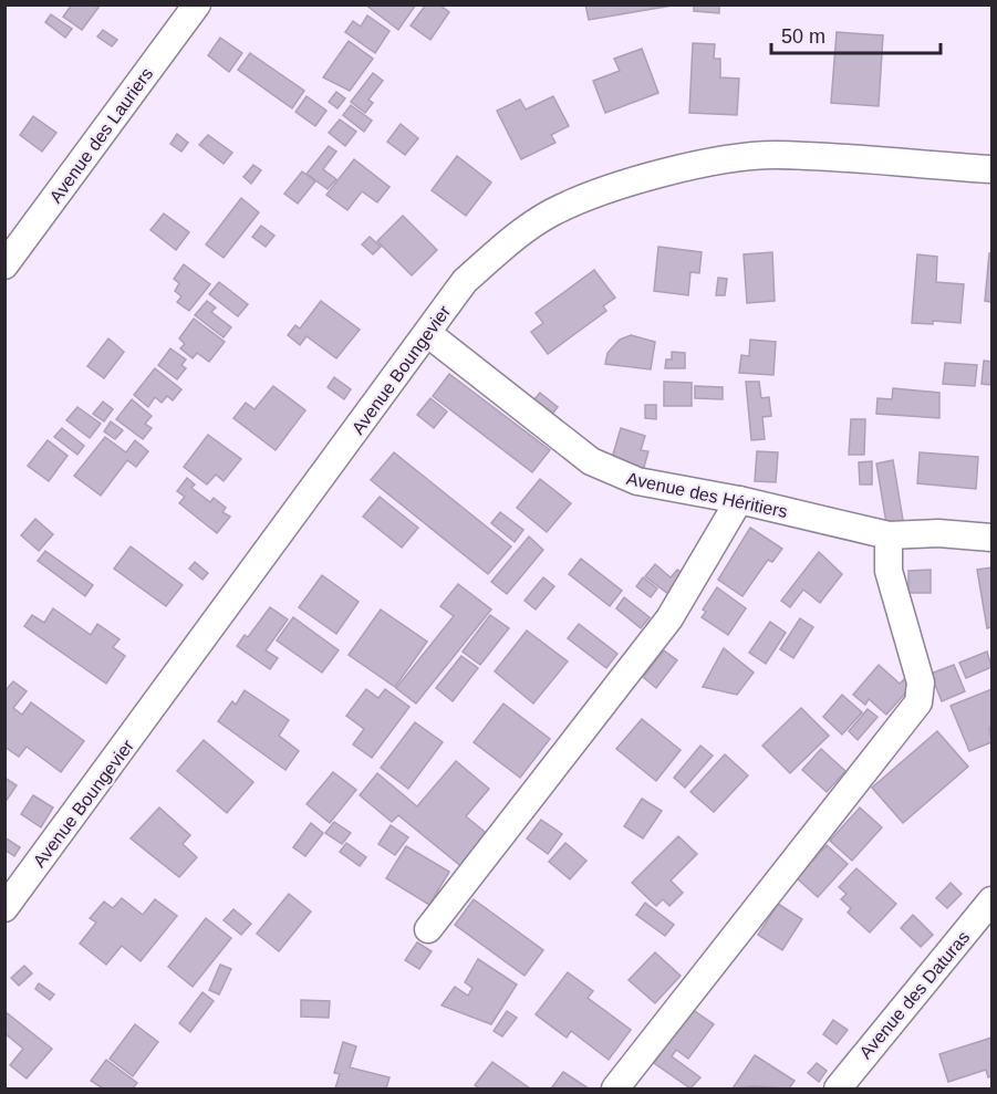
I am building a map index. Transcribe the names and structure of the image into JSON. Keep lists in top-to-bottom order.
{
  "streets": {
    "street": [
      "Avenue des Lauriers",
      "Avenue Boungevier",
      "Avenue des Héritiers",
      "Avenue des Daturas"
    ]
  },
  "crossings": [
    ["Avenue Boungevier", "Avenue des Héritiers"]
  ],
  "scale_bar": "50 m"
}
